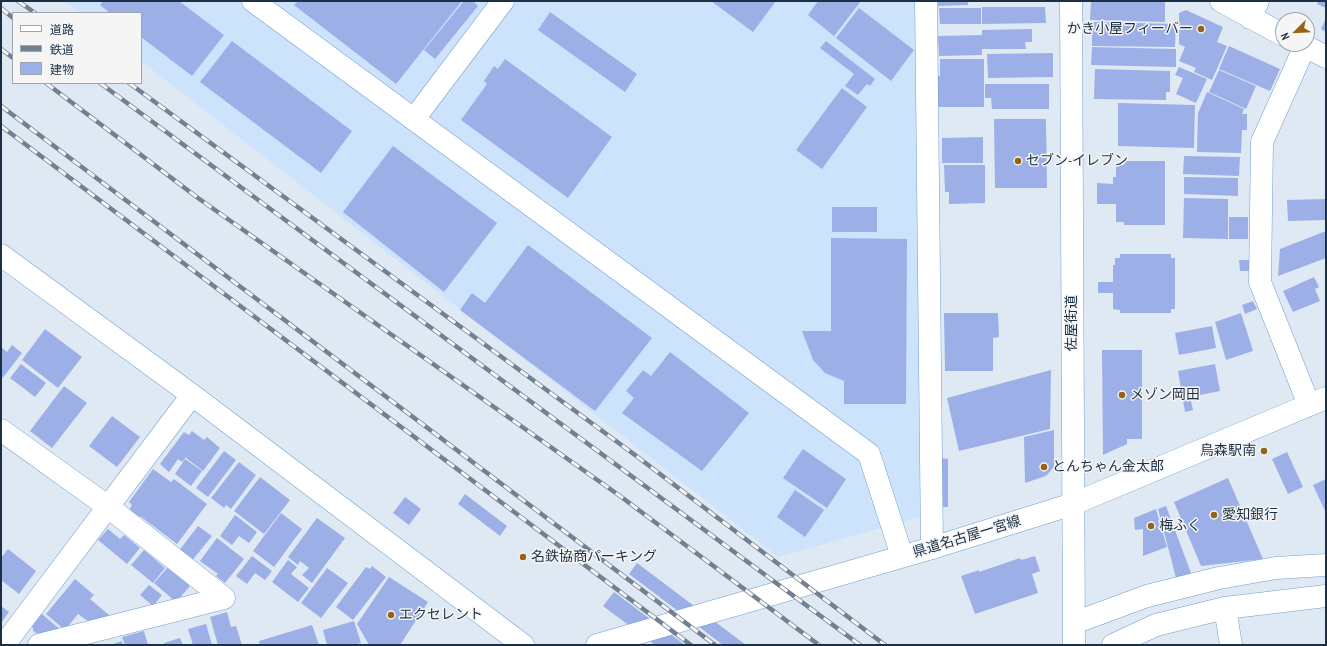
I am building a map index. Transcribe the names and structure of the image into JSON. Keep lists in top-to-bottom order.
{
  "streets": {
    "street": ["佐屋街道", "県道名古屋一宮線"]
  },
  "crossings": [
    ["佐屋街道", "県道名古屋一宮線"]
  ],
  "places": [
    "かき小屋フィーバー",
    "セブン-イレブン",
    "メゾン岡田",
    "烏森駅南",
    "とんちゃん金太郎",
    "愛知銀行",
    "梅ふく",
    "名鉄協商パーキング",
    "エクセレント"
  ],
  "legend": ["道路", "鉄道", "建物"],
  "north": "bottom left"
}
